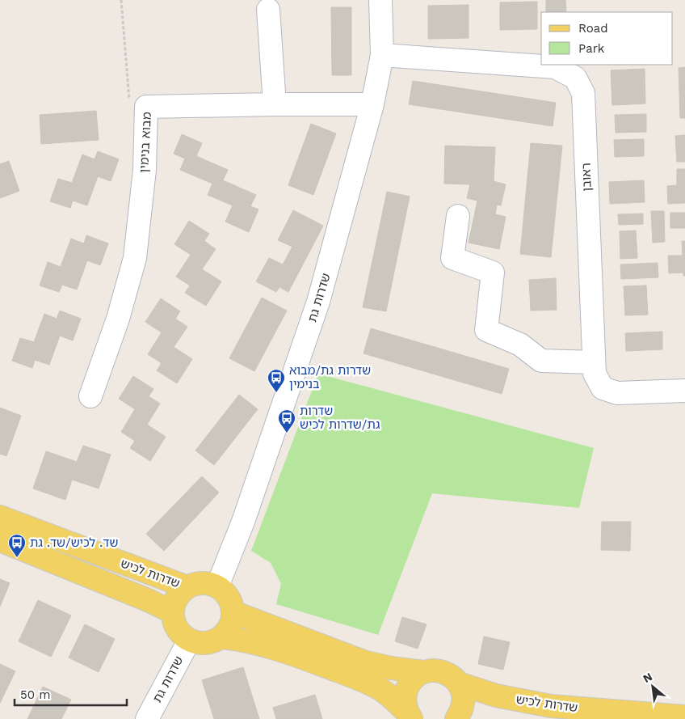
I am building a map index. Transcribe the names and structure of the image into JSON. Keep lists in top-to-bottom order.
{
  "streets": {
    "main road": ["שדרות לכיש"],
    "street": ["מבוא בנימין", "ראובן", "שדרות גת"]
  },
  "crossings": [
    ["מבוא בנימין", "שדרות גת"],
    ["ראובן", "שדרות גת"],
    ["שדרות גת", "שדרות לכיש"]
  ],
  "places": {
    "bus stop": ["שדרות גת/מבוא בנימין", "שדרות גת/שדרות לכיש", "שד. לכיש/שד. גת"]
  },
  "legend": ["Road", "Park"],
  "scale_bar": "50 m",
  "north": "top left"
}
